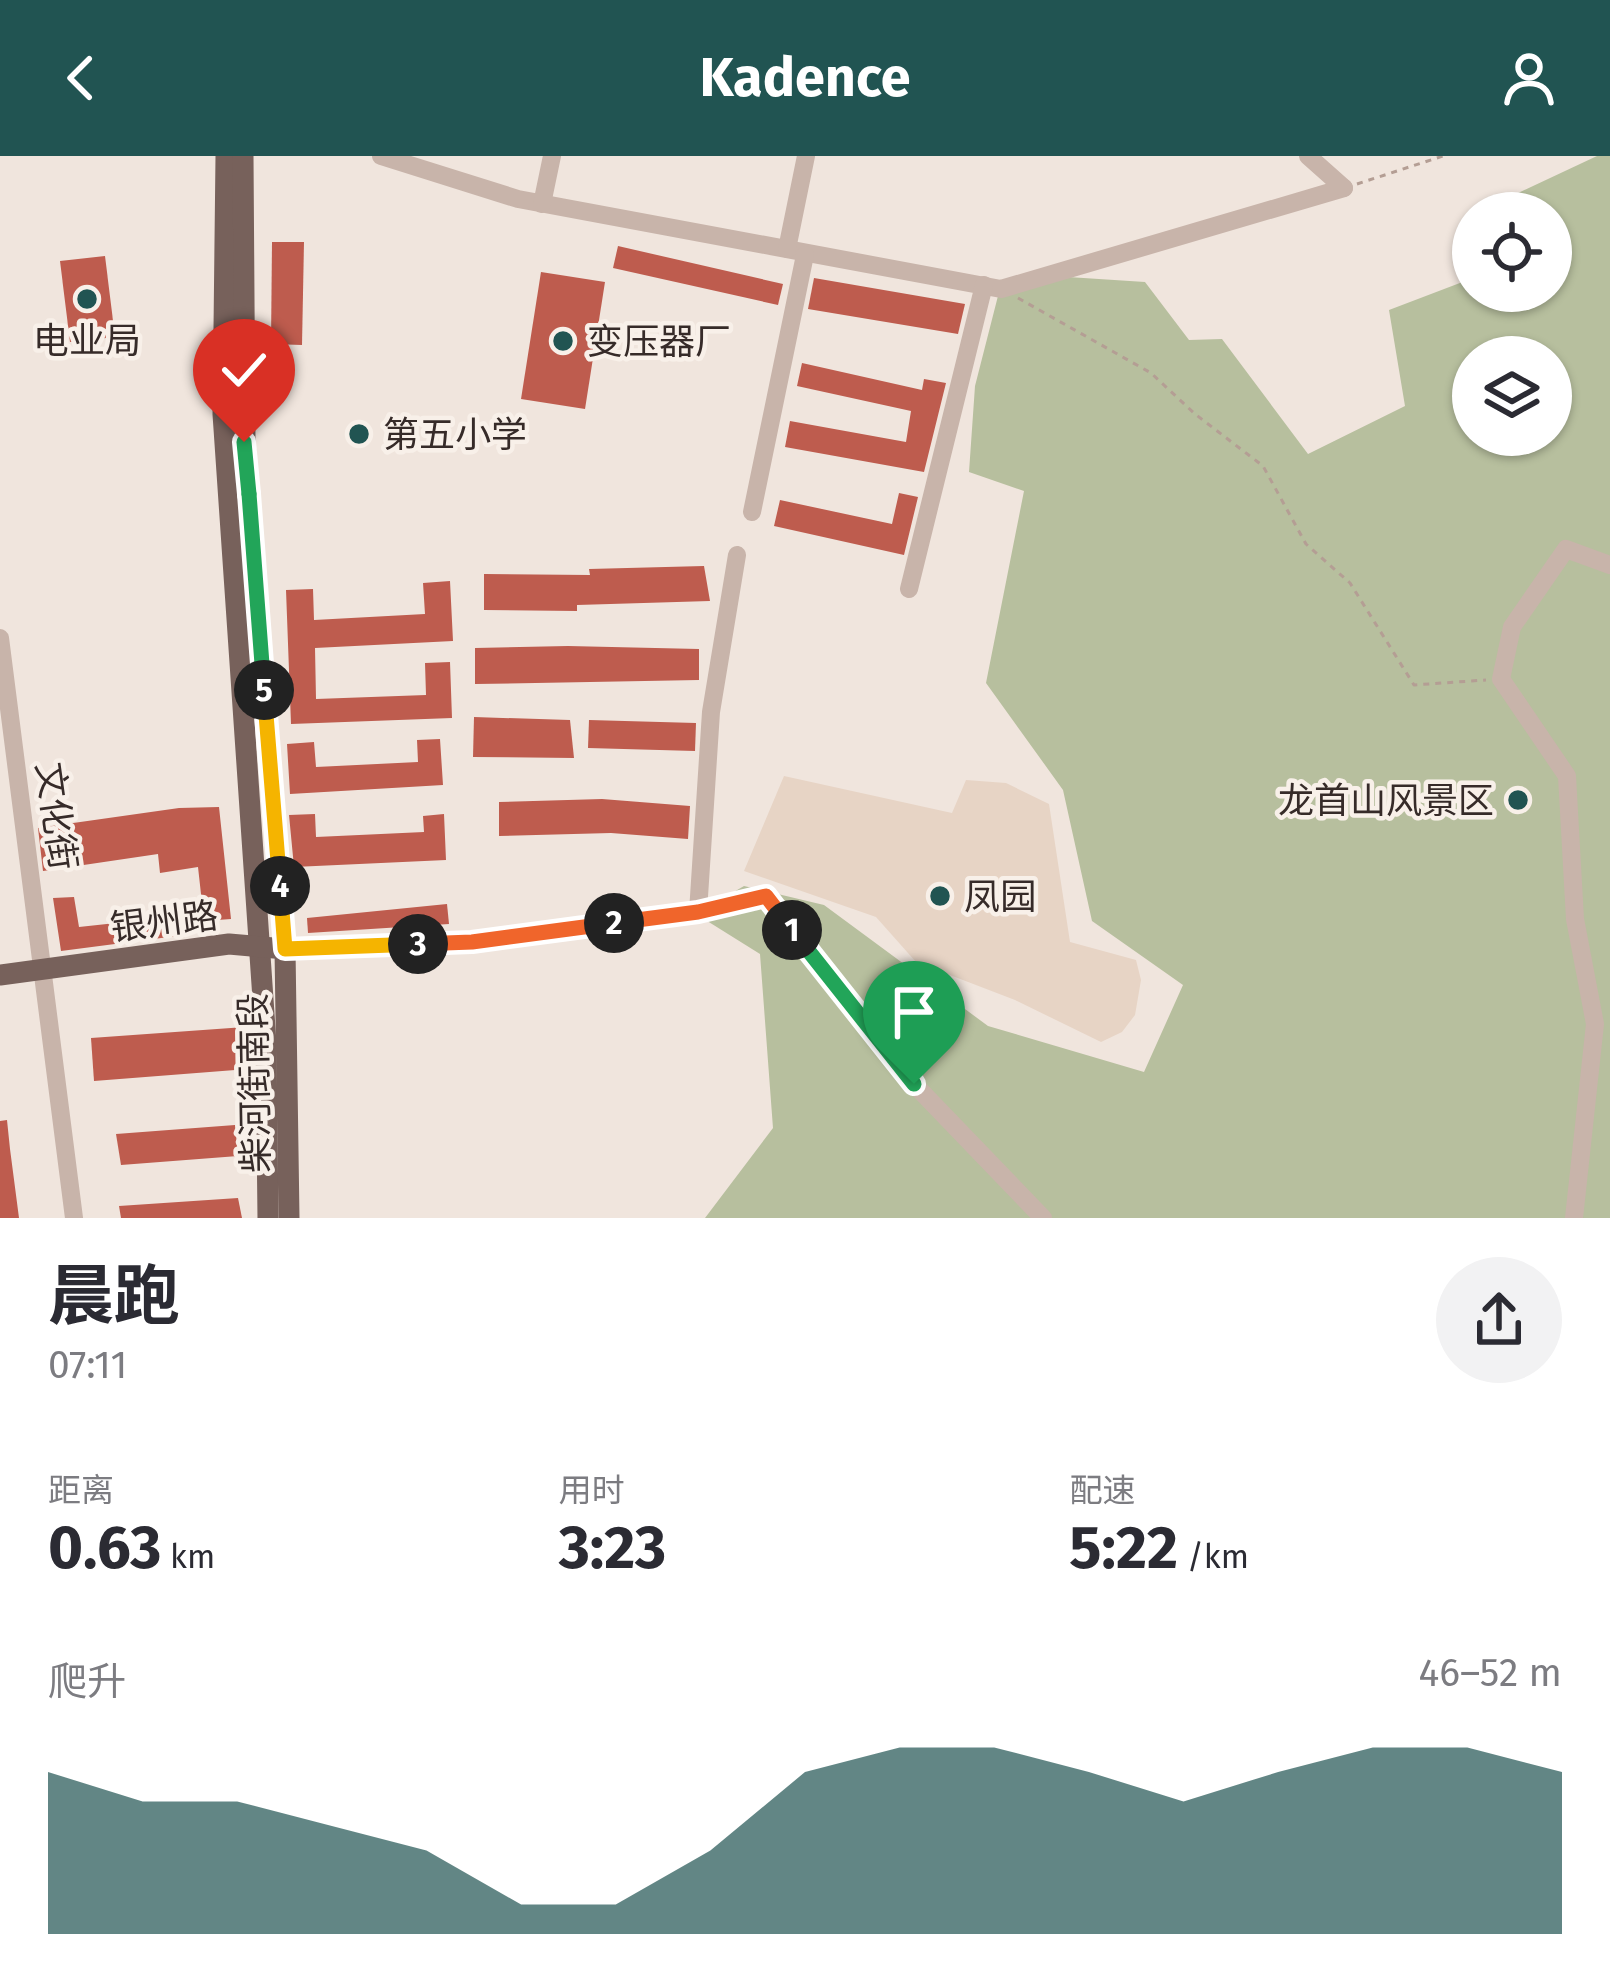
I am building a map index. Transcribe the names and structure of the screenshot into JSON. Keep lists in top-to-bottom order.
{
  "streets": {
    "main road": ["银州路", "柴河街南段"],
    "street": ["文化街"]
  },
  "crossings": [
    ["文化街", "银州路"],
    ["银州路", "柴河街南段"]
  ],
  "places": [
    "电业局",
    "变压器厂",
    "第五小学",
    "龙首山风景区",
    "凤园"
  ],
  "page": {
    "header": "Kadence",
    "pins": [
      "5",
      "4",
      "2",
      "1",
      "3"
    ],
    "heading": ["晨跑", "07:11"],
    "stats": [
      ["距离", "0.63 km"],
      ["用时", "3:23"],
      ["配速", "5:22 /km"]
    ],
    "chart": ["爬升", "46–52 m"]
  }
}
